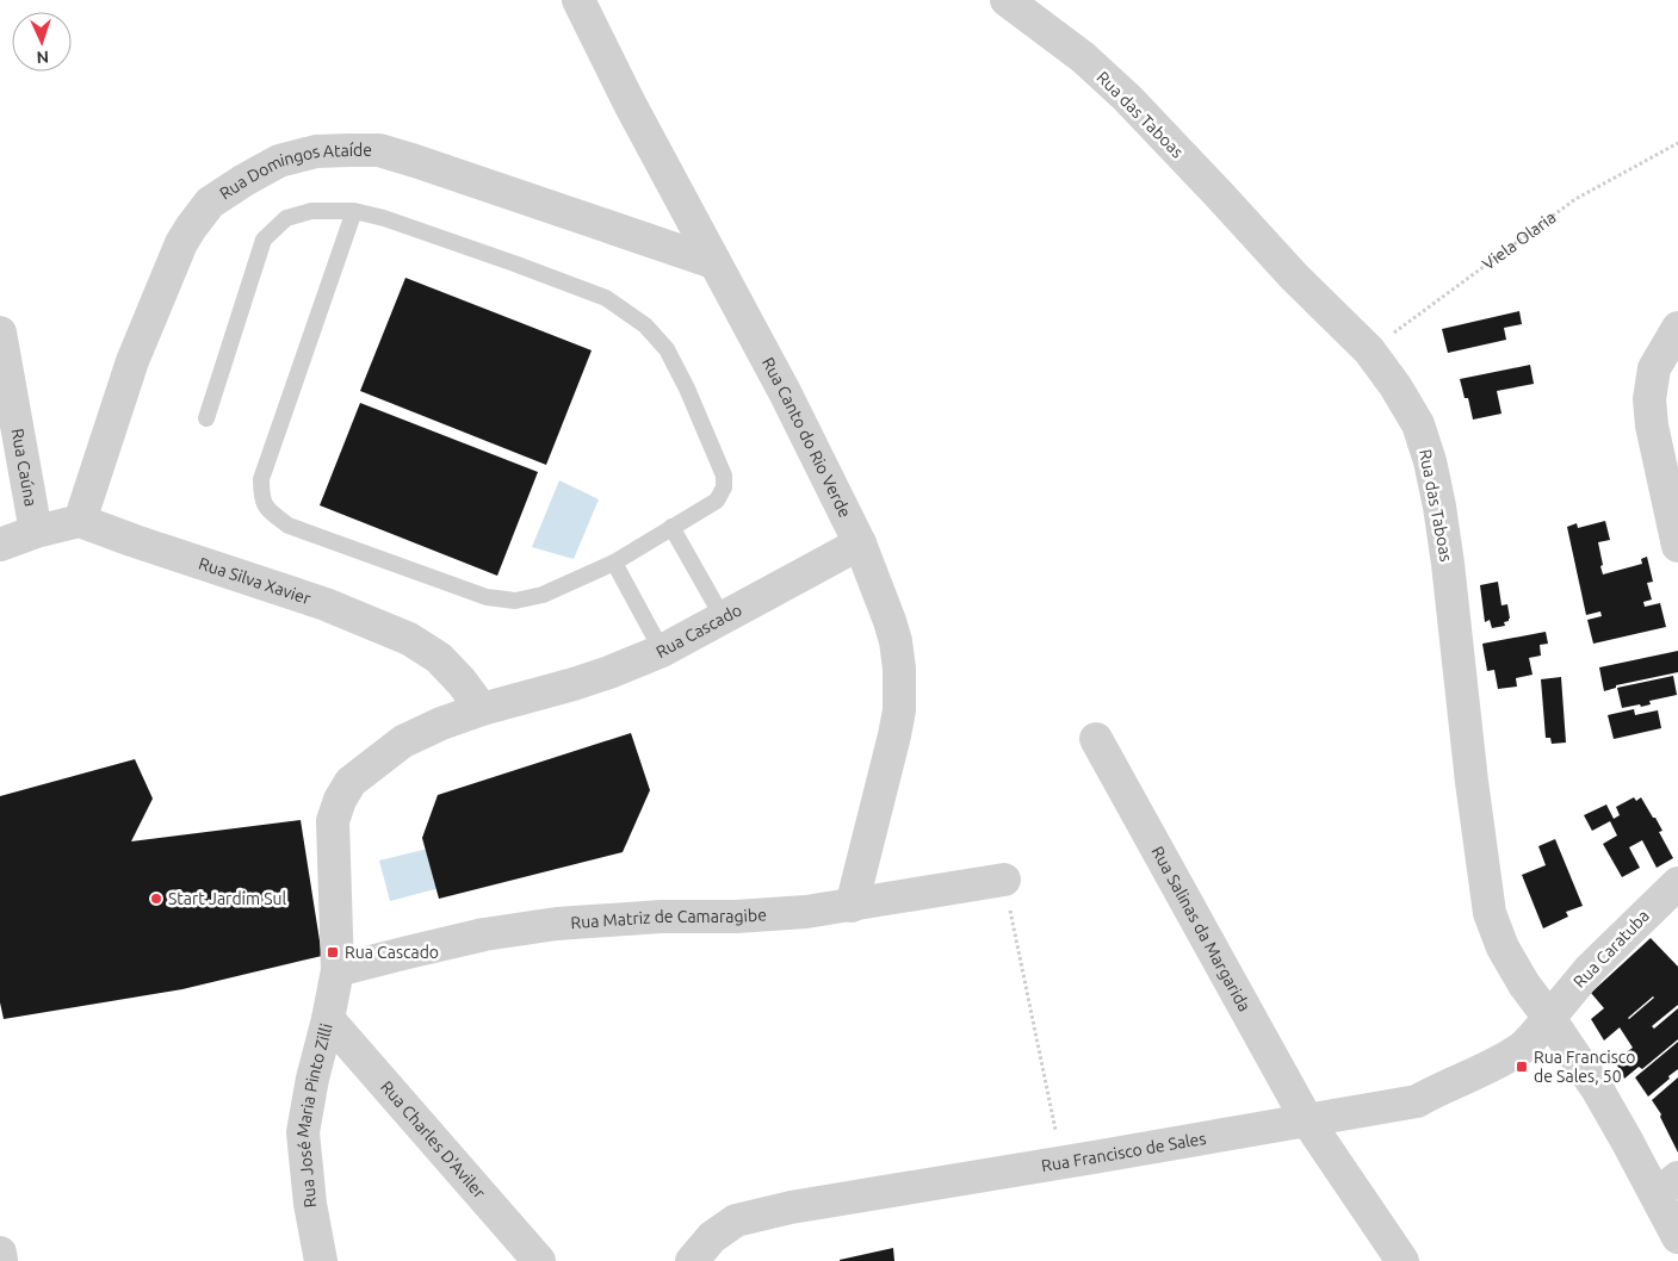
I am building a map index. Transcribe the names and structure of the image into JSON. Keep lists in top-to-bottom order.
{
  "streets": {
    "street": [
      "Rua das Taboas",
      "Rua Domingos Ataíde",
      "Rua Canto do Rio Verde",
      "Rua Caúna",
      "Rua Silva Xavier",
      "Rua Cascado",
      "Rua Matriz de Camaragibe",
      "Rua Salinas da Margarida",
      "Rua Caratuba",
      "Rua José Maria Pinto Zilli",
      "Rua Charles D'Aviler",
      "Rua Francisco de Sales"
    ],
    "path": ["Viela Olaria"]
  },
  "crossings": [
    ["Rua das Taboas", "Viela Olaria"],
    ["Rua das Taboas", "Rua Caratuba"],
    ["Rua das Taboas", "Rua Francisco de Sales"],
    ["Rua Domingos Ataíde", "Rua Canto do Rio Verde"],
    ["Rua Domingos Ataíde", "Rua Silva Xavier"],
    ["Rua Canto do Rio Verde", "Rua Cascado"],
    ["Rua Canto do Rio Verde", "Rua Matriz de Camaragibe"],
    ["Rua Silva Xavier", "Rua Cascado"],
    ["Rua Cascado", "Rua Matriz de Camaragibe"],
    ["Rua Cascado", "Rua José Maria Pinto Zilli"],
    ["Rua Matriz de Camaragibe", "Rua José Maria Pinto Zilli"],
    ["Rua Salinas da Margarida", "Rua Francisco de Sales"],
    ["Rua Caratuba", "Rua Francisco de Sales"],
    ["Rua José Maria Pinto Zilli", "Rua Charles D'Aviler"]
  ],
  "places": {
    "other": ["Start Jardim Sul"],
    "transit": ["Rua Cascado", "Rua Francisco de Sales, 50"]
  },
  "north": "bottom"
}
